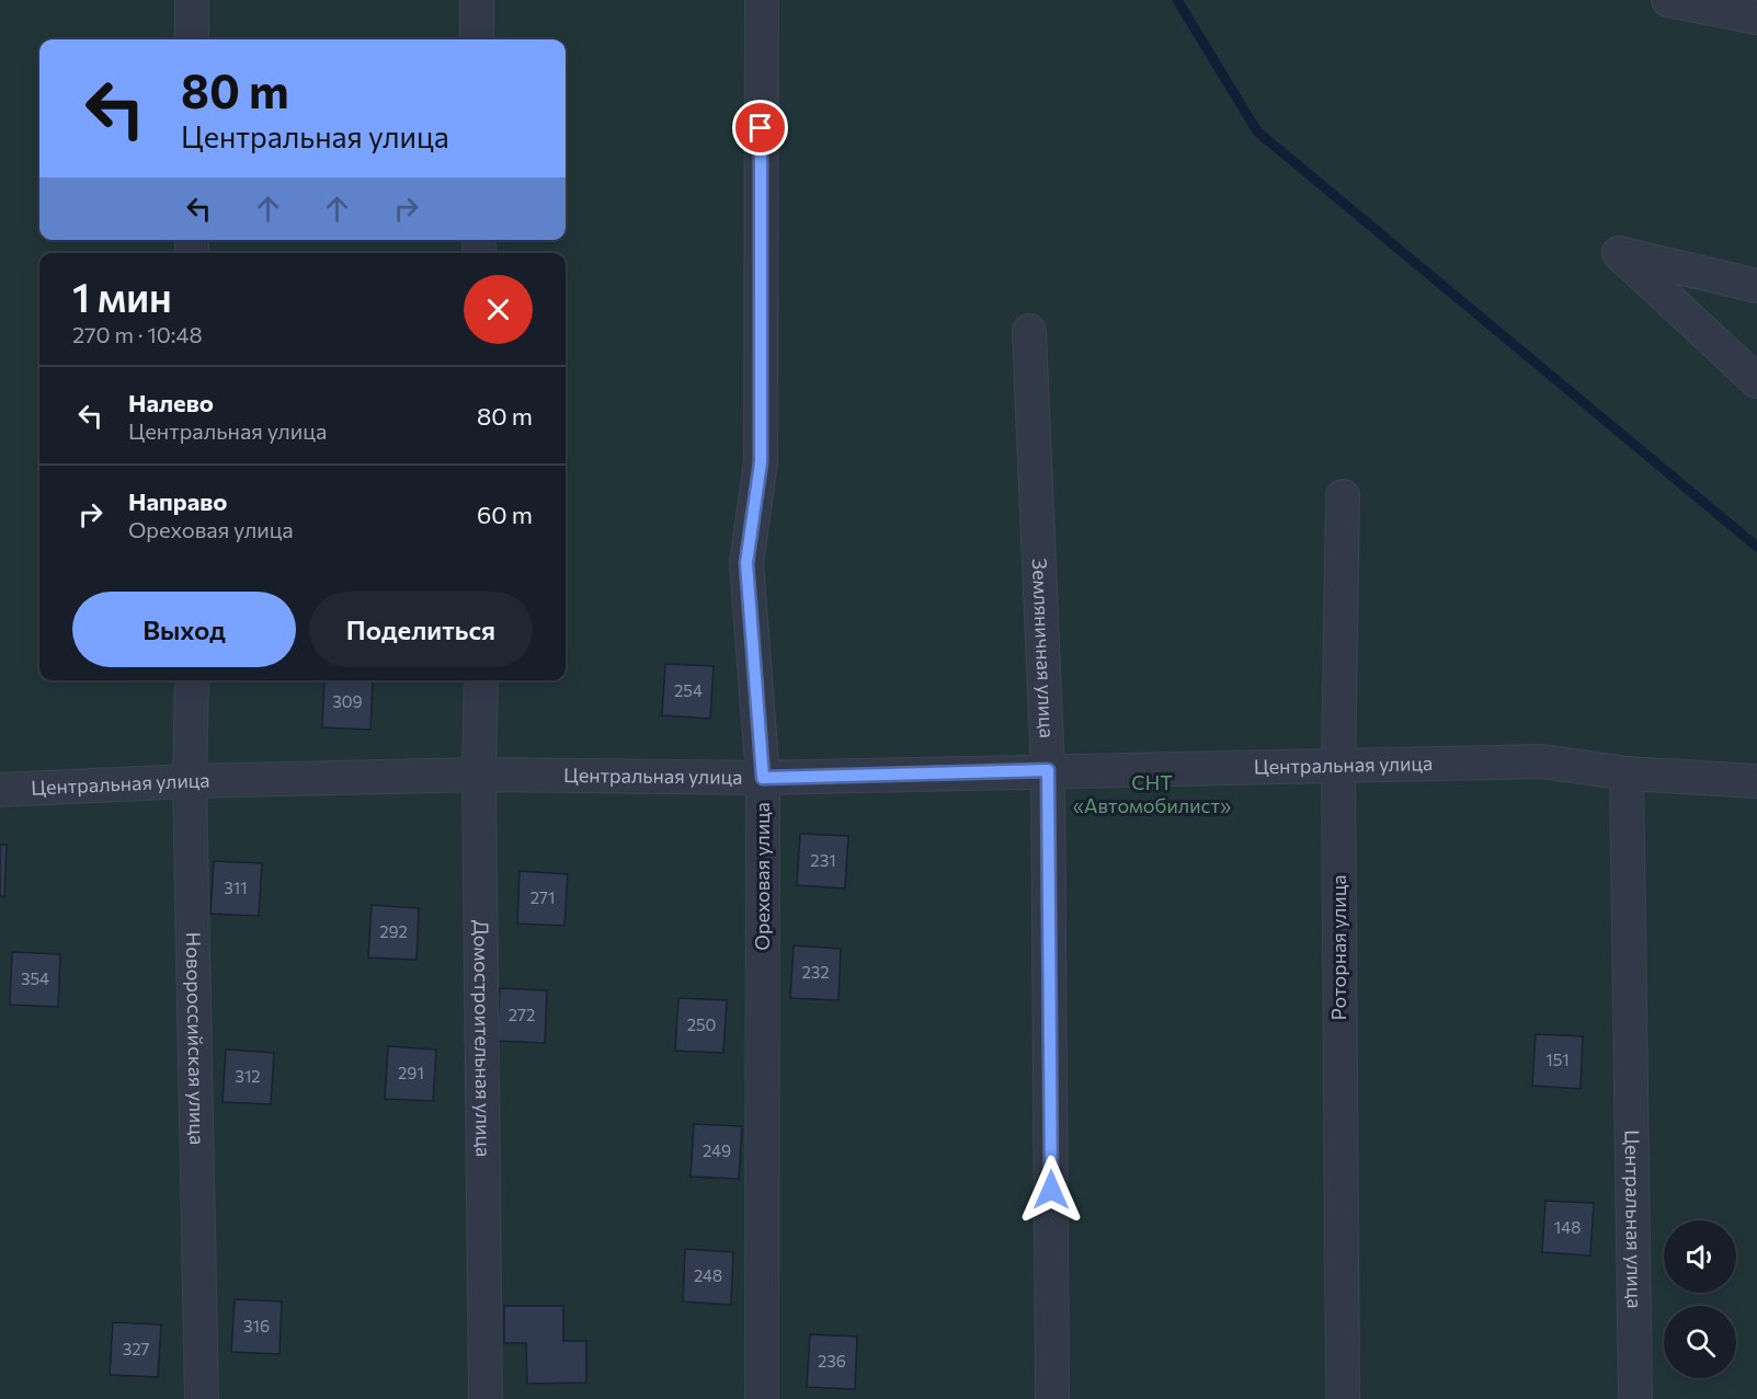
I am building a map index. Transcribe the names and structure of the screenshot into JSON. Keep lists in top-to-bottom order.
{
  "streets": {
    "street": [
      "Земляничная улица",
      "Центральная улица",
      "Ореховая улица",
      "Роторная улица",
      "Новороссийская улица",
      "Домостроительная улица"
    ]
  },
  "crossings": [
    ["Земляничная улица", "Центральная улица"],
    ["Центральная улица", "Ореховая улица"],
    ["Центральная улица", "Роторная улица"],
    ["Центральная улица", "Новороссийская улица"],
    ["Центральная улица", "Домостроительная улица"]
  ],
  "parks": ["СНТ «Автомобилист»"],
  "house_numbers": [
    "254",
    "309",
    "231",
    "311",
    "271",
    "292",
    "232",
    "354",
    "272",
    "250",
    "151",
    "291",
    "312",
    "249",
    "148",
    "248",
    "316",
    "327",
    "236"
  ],
  "page": {
    "turn": ["80 m", "Центральная улица"],
    "heading": ["1 мин", "270 m · 10:48"],
    "list": [
      {
        "name": "Налево",
        "note": "Центральная улица",
        "value": "80 m"
      },
      {
        "name": "Направо",
        "note": "Ореховая улица",
        "value": "60 m"
      }
    ],
    "buttons": ["Выход", "Поделиться"]
  }
}
